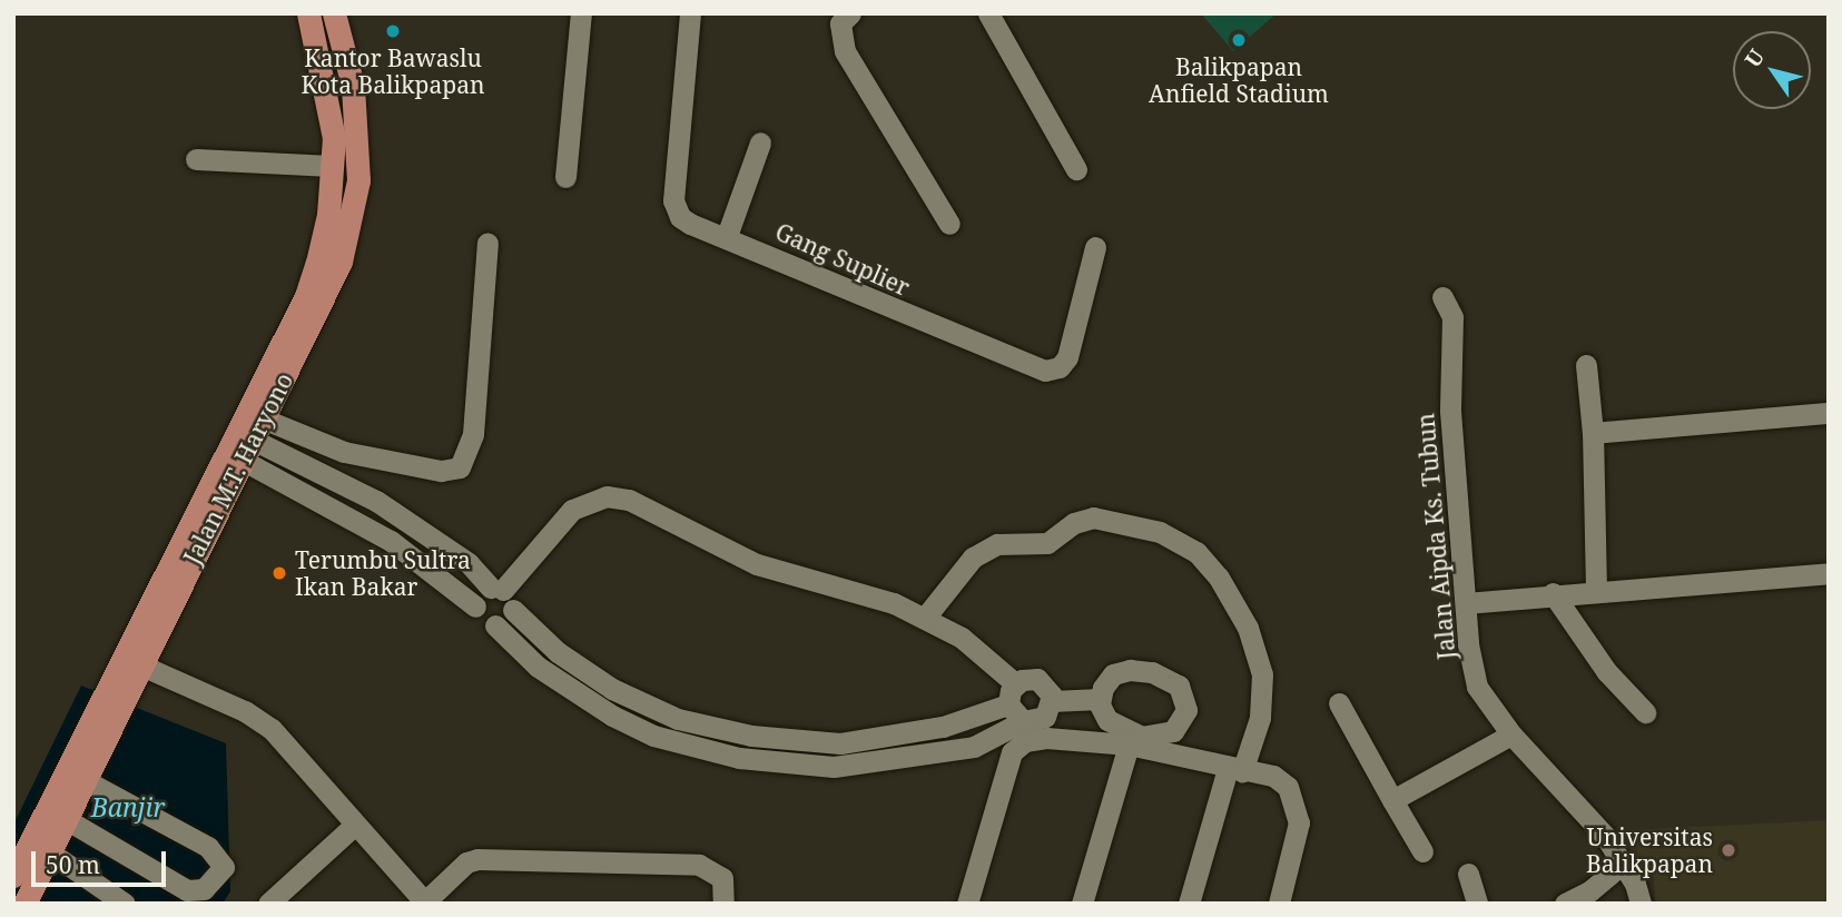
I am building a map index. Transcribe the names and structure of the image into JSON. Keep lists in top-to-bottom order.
{
  "streets": {
    "main road": ["Jalan M.T. Haryono"],
    "street": ["Gang Suplier", "Jalan Aipda Ks. Tubun"]
  },
  "water": ["Banjir"],
  "places": [
    "Kantor Bawaslu Kota Balikpapan",
    "Balikpapan Anfield Stadium",
    "Terumbu Sultra Ikan Bakar",
    "Universitas Balikpapan"
  ],
  "scale_bar": "50 m",
  "north": "top left"
}
